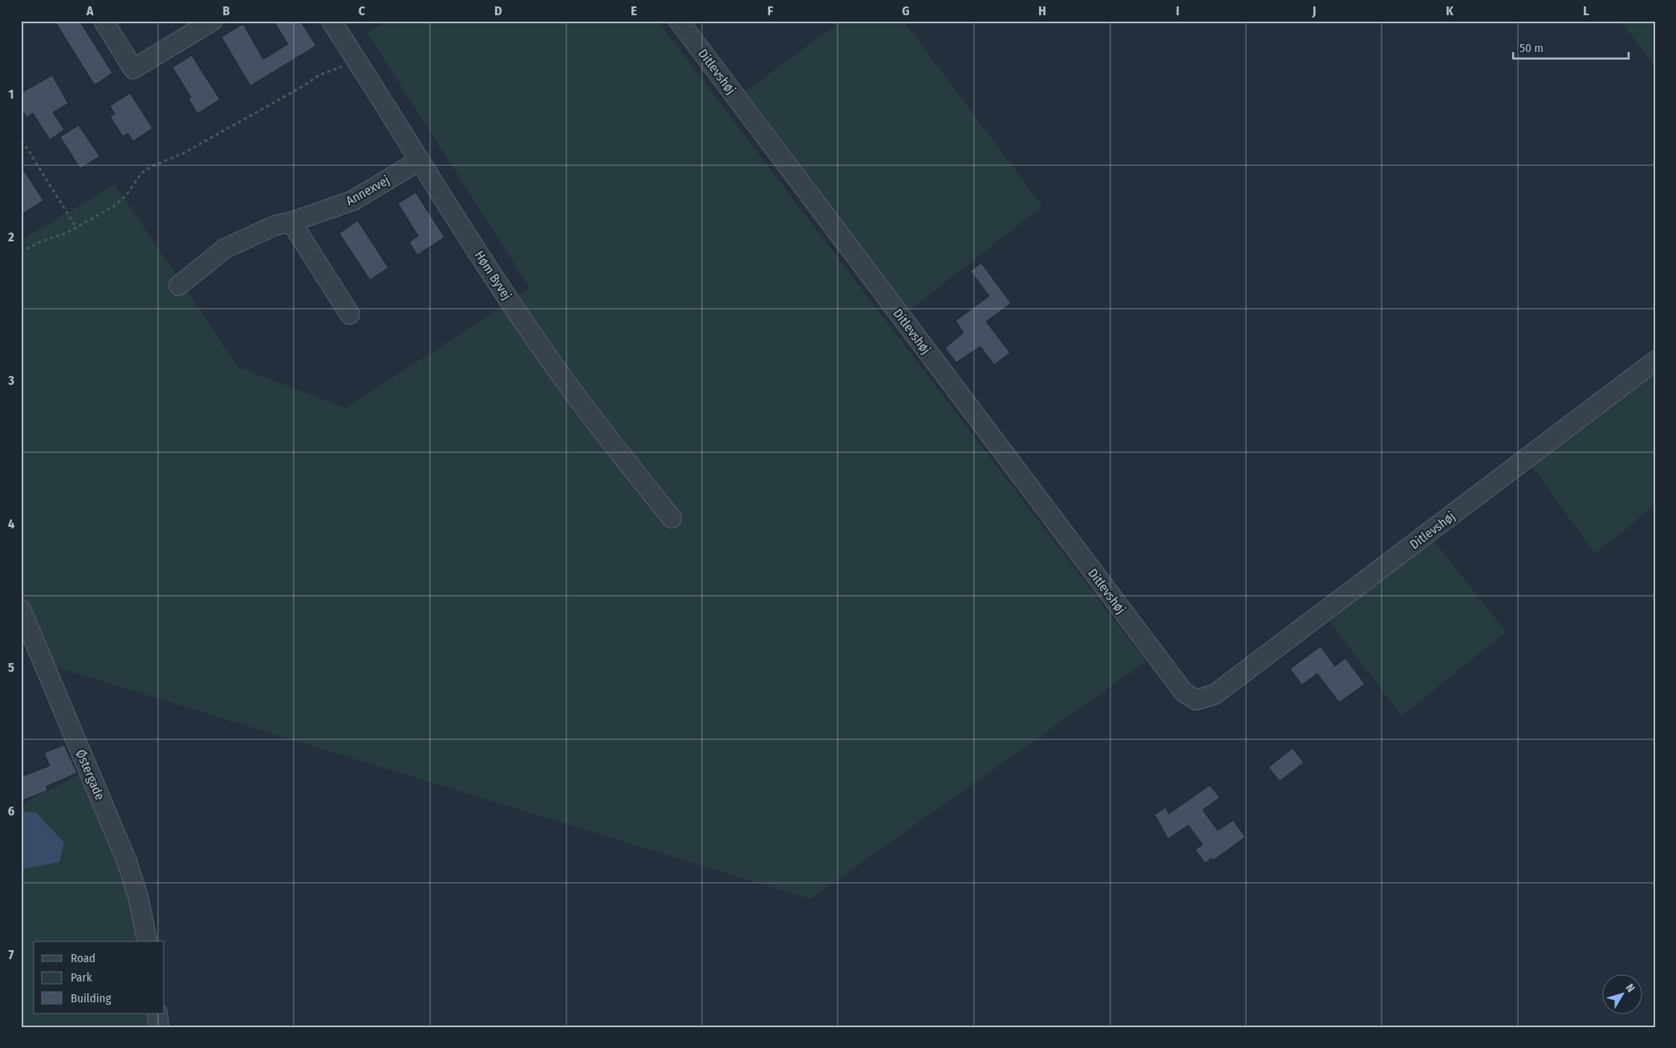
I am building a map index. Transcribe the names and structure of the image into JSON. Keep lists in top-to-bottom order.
{
  "streets": {
    "street": [
      "Ditlevshøj",
      "Annexvej",
      "Høm Byvej",
      "Østergade"
    ]
  },
  "crossings": [
    ["Annexvej", "Høm Byvej"]
  ],
  "legend": ["Road", "Park", "Building"],
  "scale_bar": "50 m",
  "north": "top right",
  "grid": {
    "columns": [
      "A",
      "B",
      "C",
      "D",
      "E",
      "F",
      "G",
      "H",
      "I",
      "J",
      "K",
      "L"
    ],
    "rows": [
      "1",
      "2",
      "3",
      "4",
      "5",
      "6",
      "7"
    ]
  }
}
